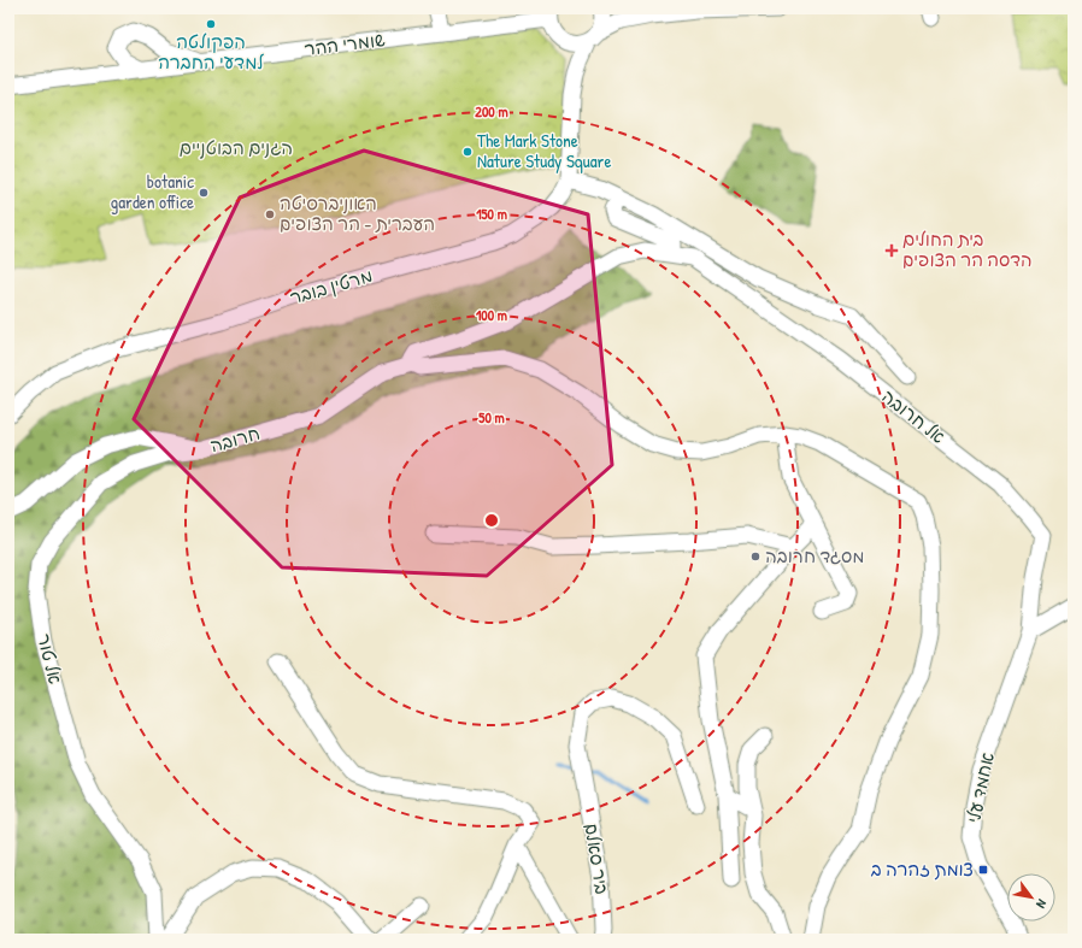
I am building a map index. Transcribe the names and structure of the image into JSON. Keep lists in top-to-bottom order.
{
  "streets": {
    "street": [
      "שומרי ההר",
      "מרטין בובר",
      "אל חרובה",
      "חרובה",
      "אל טור",
      "אחמד עלי",
      "ביר סאלם"
    ]
  },
  "crossings": [
    ["אל חרובה", "אחמד עלי"],
    ["חרובה", "אל טור"]
  ],
  "parks": ["הגנים הבוטניים"],
  "places": {
    "other": [
      "הפקולטה למדעי החברה",
      "The Mark Stone Nature Study Square",
      "botanic garden office",
      "האוניברסיטה העברית - הר הצופים",
      "מסגד חרובה"
    ],
    "health": ["בית החולים הדסה הר הצופים"],
    "transit": ["צומת זהרה ב"]
  },
  "north": "bottom right",
  "rings": [
    "200 m",
    "150 m",
    "100 m",
    "50 m"
  ]
}
